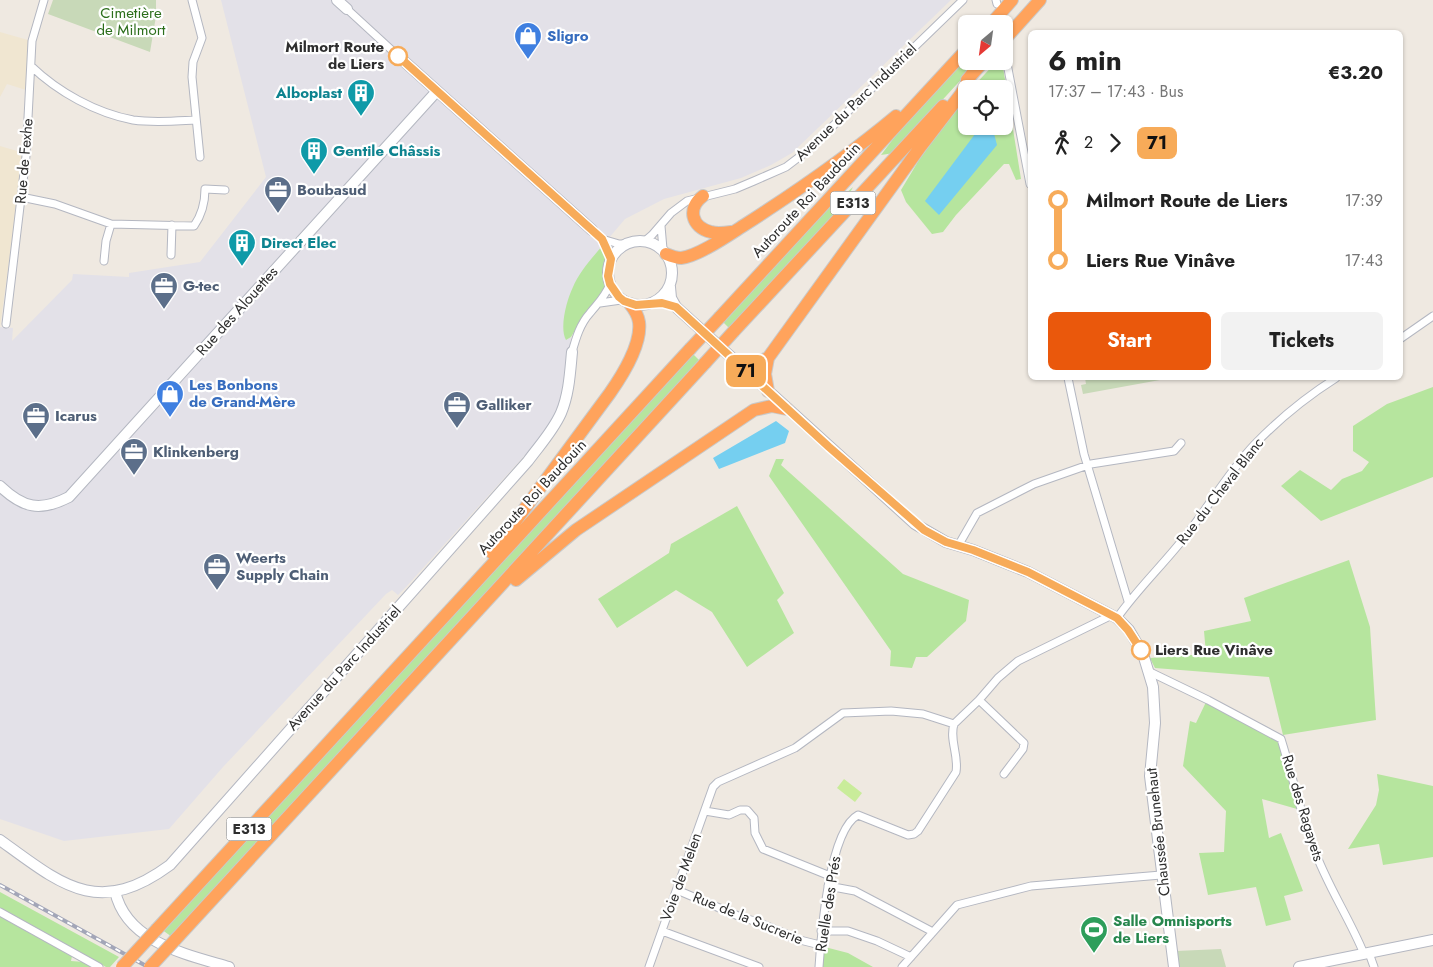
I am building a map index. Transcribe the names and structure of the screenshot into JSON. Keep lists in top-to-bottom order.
{
  "streets": {
    "highway": ["Autoroute Roi Baudouin", "E313"],
    "street": [
      "Avenue du Parc Industriel",
      "Rue de Fexhe",
      "Rue des Alouettes",
      "Rue du Cheval Blanc",
      "Rue des Ragayets",
      "Chaussée Brunehaut",
      "Voie de Melen",
      "Ruelle des Prés",
      "Rue de la Sucrerie"
    ]
  },
  "crossings": [
    ["Rue du Cheval Blanc", "Chaussée Brunehaut"],
    ["Rue des Ragayets", "Chaussée Brunehaut"],
    ["Voie de Melen", "Ruelle des Prés"],
    ["Voie de Melen", "Rue de la Sucrerie"],
    ["Ruelle des Prés", "Rue de la Sucrerie"]
  ],
  "parks": ["Cimetière de Milmort"],
  "places": {
    "other": ["Milmort Route de Liers", "Liers Rue Vinâve"],
    "shop": ["Sligro", "Les Bonbons de Grand-Mère"],
    "building": ["Alboplast", "Gentile Châssis", "Direct Elec"],
    "office": [
      "Boubasud",
      "G-tec",
      "Galliker",
      "Icarus",
      "Klinkenberg",
      "Weerts Supply Chain"
    ],
    "sports": ["Salle Omnisports de Liers"]
  },
  "lines": ["bus line 71"],
  "north": "bottom left",
  "page": {
    "on_map": "71",
    "heading": ["6 min", "17:37 – 17:43 · Bus", "€3.20"],
    "legs": ["2", "71"],
    "list": [
      {
        "name": "Milmort Route de Liers",
        "value": "17:39"
      },
      {
        "name": "Liers Rue Vinâve",
        "value": "17:43"
      }
    ],
    "buttons": ["Start", "Tickets"]
  }
}
